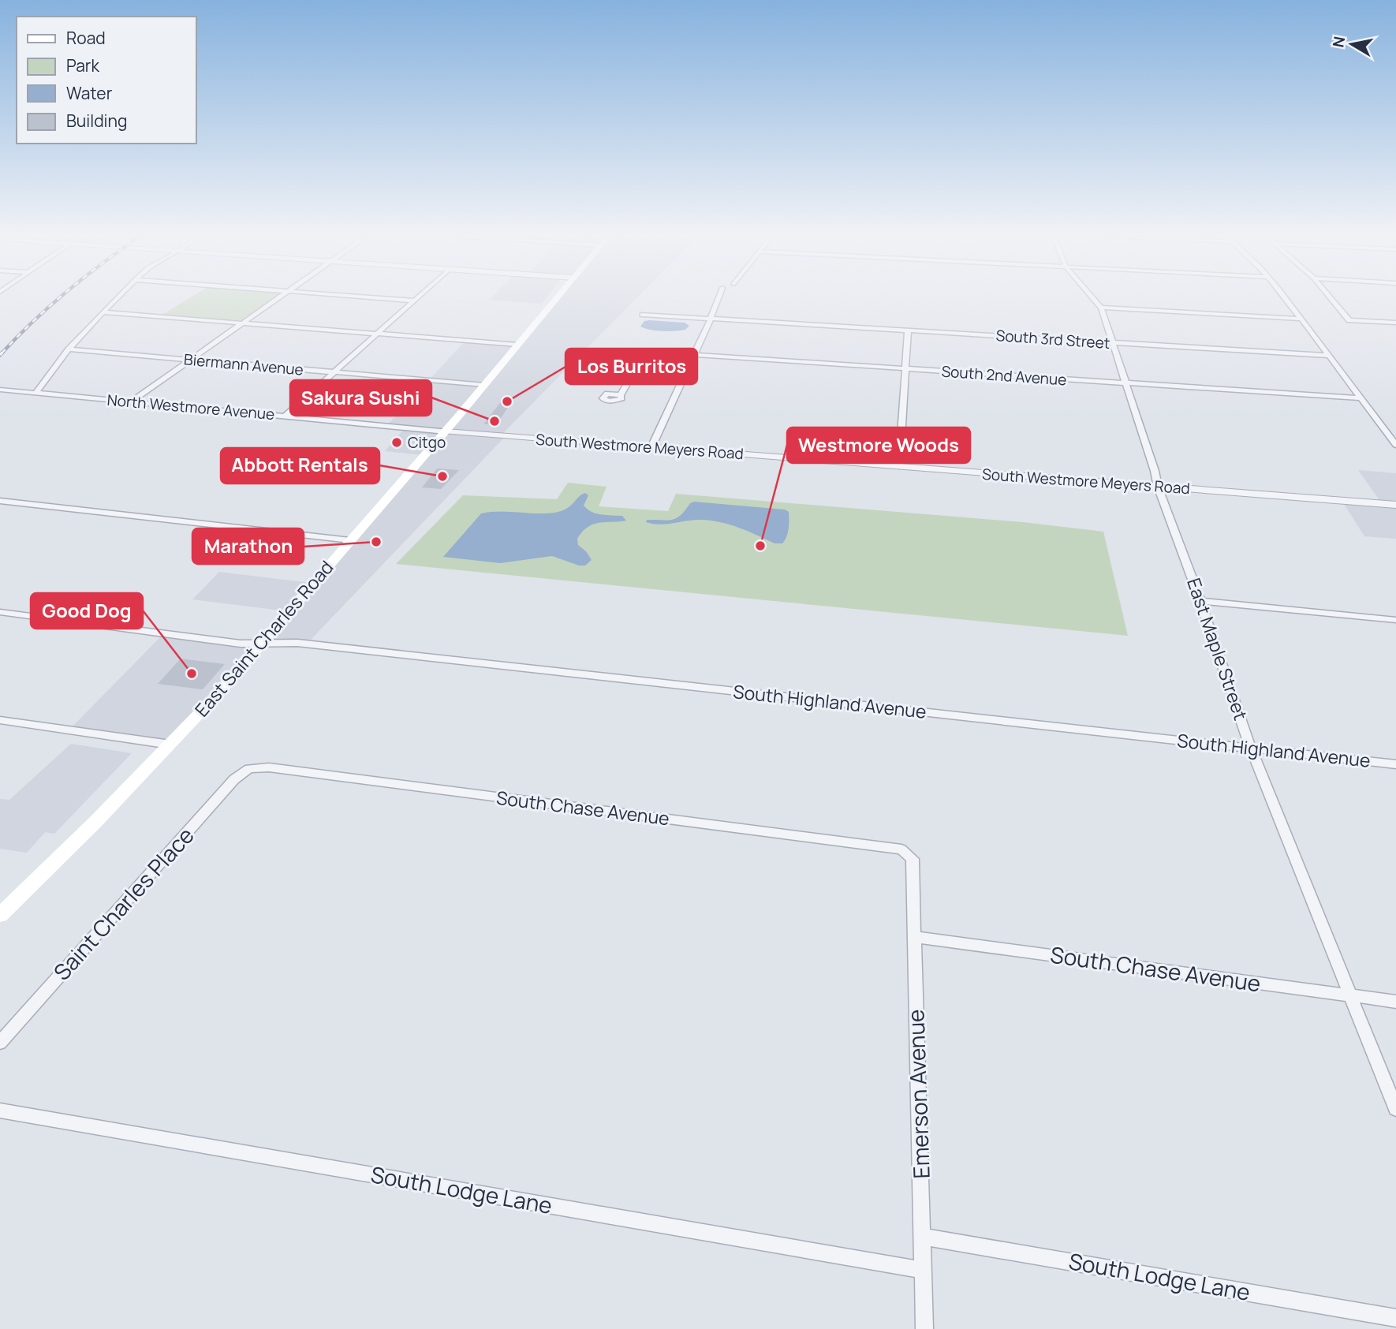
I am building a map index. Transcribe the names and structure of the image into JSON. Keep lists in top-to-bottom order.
{
  "streets": {
    "main road": ["East Saint Charles Road"],
    "street": [
      "South 3rd Street",
      "Biermann Avenue",
      "South 2nd Avenue",
      "North Westmore Avenue",
      "South Westmore Meyers Road",
      "East Maple Street",
      "South Highland Avenue",
      "South Chase Avenue",
      "Saint Charles Place",
      "Emerson Avenue",
      "South Lodge Lane"
    ]
  },
  "crossings": [
    ["South 3rd Street", "East Maple Street"],
    ["Biermann Avenue", "East Saint Charles Road"],
    ["South 2nd Avenue", "East Maple Street"],
    ["North Westmore Avenue", "South Westmore Meyers Road"],
    ["North Westmore Avenue", "East Saint Charles Road"],
    ["South Westmore Meyers Road", "East Saint Charles Road"],
    ["South Westmore Meyers Road", "East Maple Street"],
    ["East Saint Charles Road", "South Highland Avenue"],
    ["East Maple Street", "South Highland Avenue"],
    ["East Maple Street", "South Chase Avenue"],
    ["South Chase Avenue", "Saint Charles Place"],
    ["South Chase Avenue", "Emerson Avenue"],
    ["Emerson Avenue", "South Lodge Lane"]
  ],
  "places": [
    "Los Burritos",
    "Sakura Sushi",
    "Citgo",
    "Abbott Rentals",
    "Marathon",
    "Westmore Woods",
    "Good Dog"
  ],
  "legend": [
    "Road",
    "Park",
    "Water",
    "Building"
  ],
  "north": "left"
}
